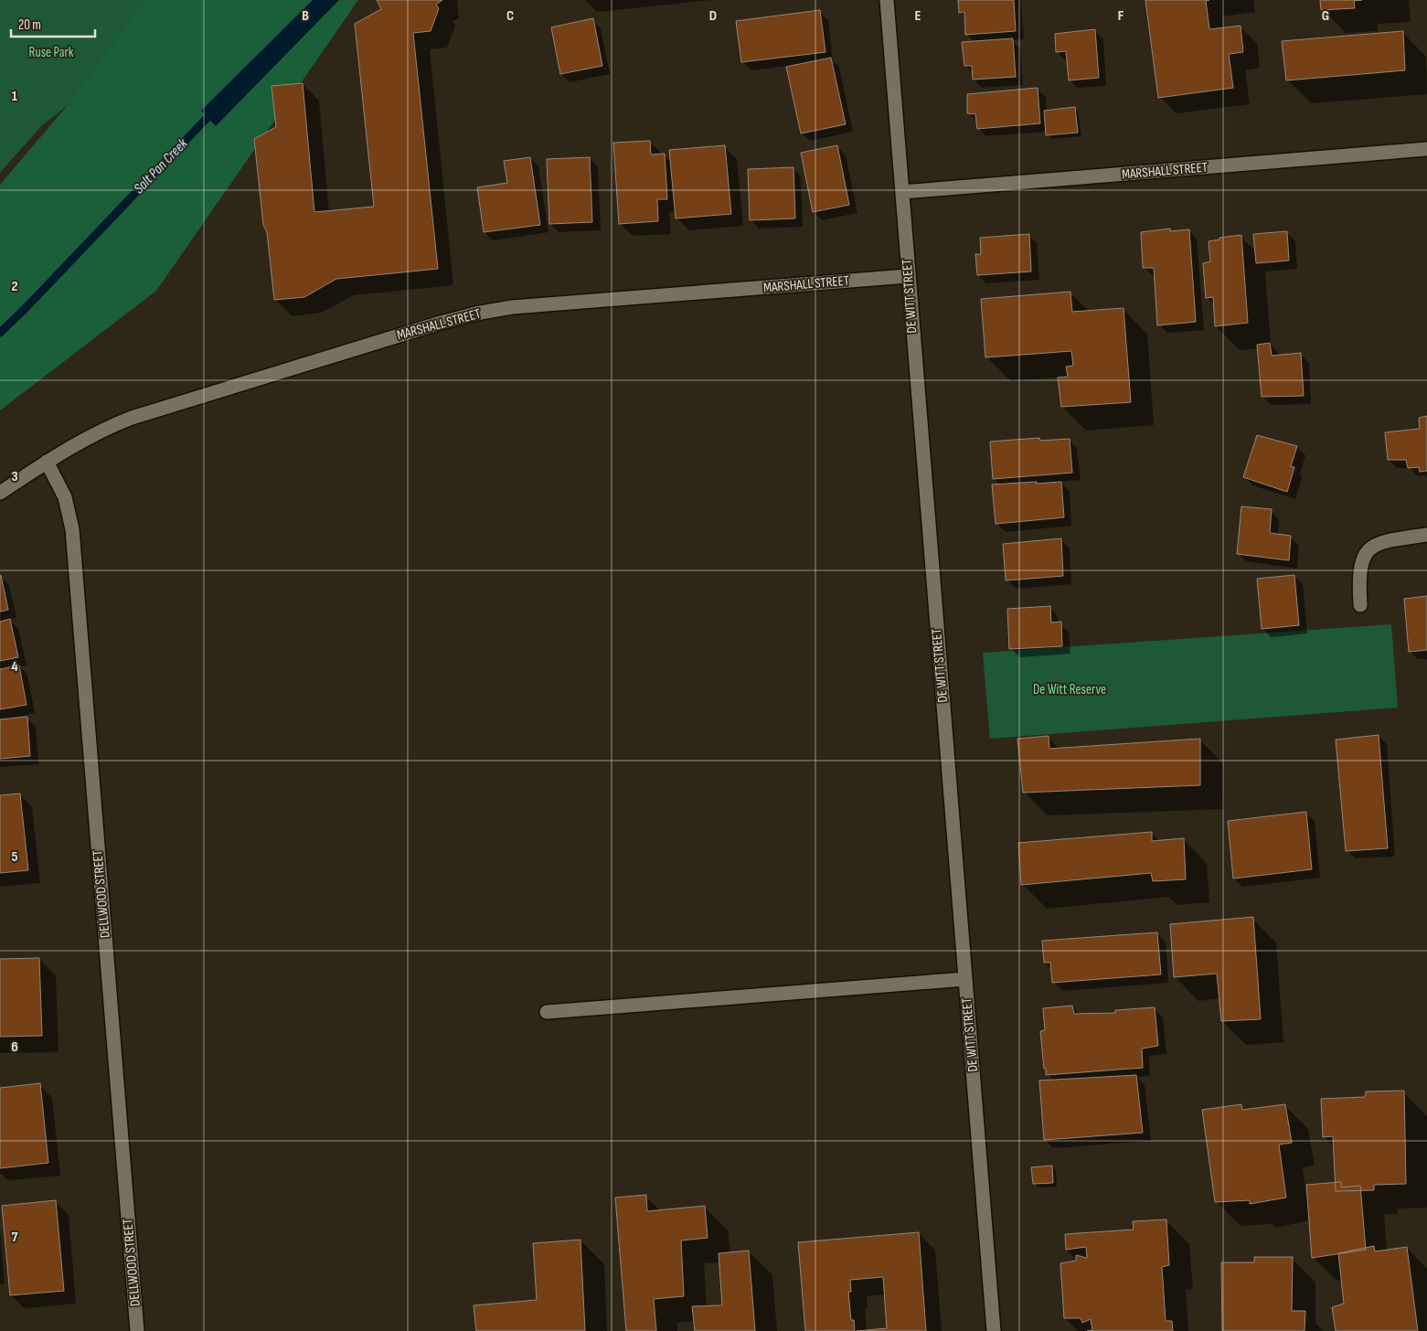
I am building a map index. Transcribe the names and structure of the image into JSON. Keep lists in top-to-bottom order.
{
  "streets": {
    "street": ["MARSHALL STREET", "DE WITT STREET", "DELLWOOD STREET"]
  },
  "crossings": [
    ["MARSHALL STREET", "DE WITT STREET"],
    ["MARSHALL STREET", "DELLWOOD STREET"]
  ],
  "water": ["Salt Pan Creek"],
  "parks": ["Ruse Park", "De Witt Reserve"],
  "scale_bar": "20 m",
  "grid": {
    "columns": [
      "B",
      "C",
      "D",
      "E",
      "F",
      "G"
    ],
    "rows": [
      "1",
      "2",
      "3",
      "4",
      "5",
      "6",
      "7"
    ]
  }
}
